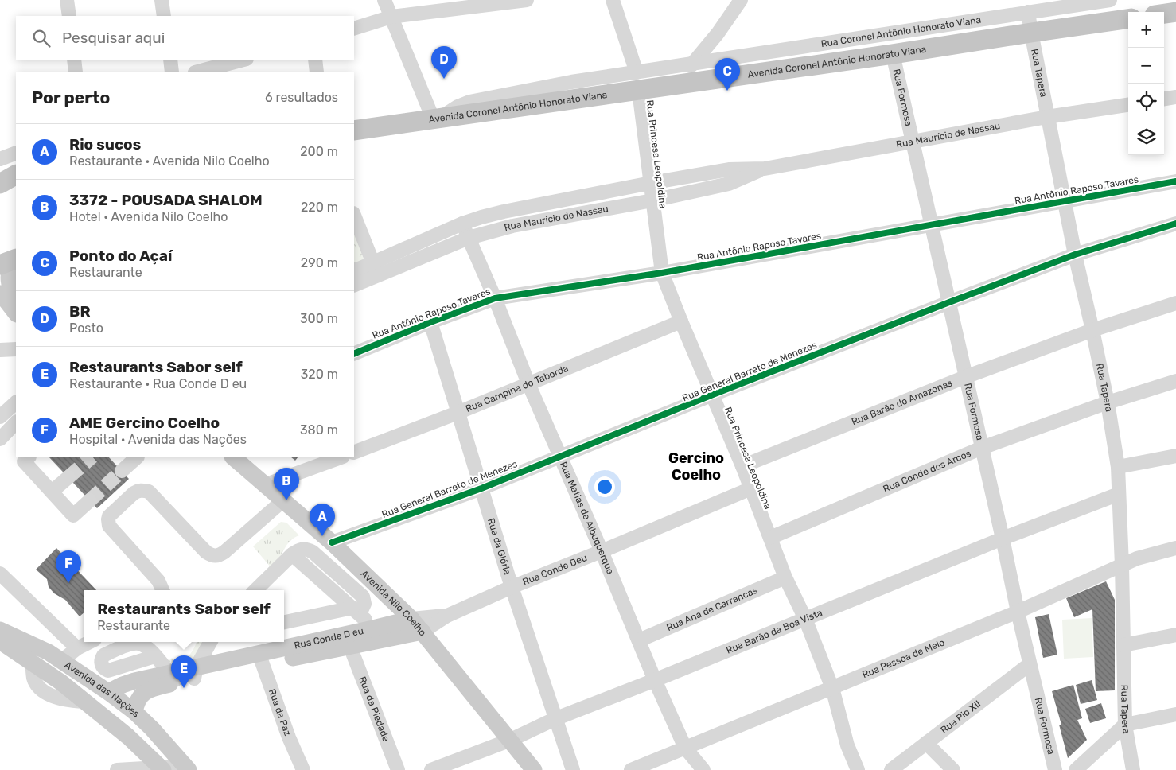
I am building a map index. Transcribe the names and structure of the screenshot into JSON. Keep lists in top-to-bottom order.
{
  "streets": {
    "highway": ["Avenida Coronel Antônio Honorato Viana"],
    "main road": ["Avenida Nilo Coelho", "Rua Conde D eu", "Avenida das Nações"],
    "street": [
      "Rua Coronel Antônio Honorato Viana",
      "Rua Tapera",
      "Rua Formosa",
      "Rua Maurício de Nassau",
      "Rua Princesa Leopoldina",
      "Rua Antônio Raposo Tavares",
      "Rua General Barreto de Menezes",
      "Rua Campina do Taborda",
      "Rua Barão do Amazonas",
      "Rua Conde dos Arcos",
      "Rua Matias de Albuquerque",
      "Rua da Glória",
      "Rua Conde Deu",
      "Rua Ana de Carrancas",
      "Rua Barão da Boa Vista",
      "Rua Pessoa de Melo",
      "Rua da Piedade",
      "Rua da Paz",
      "Rua Pio XII"
    ]
  },
  "crossings": [
    ["Rua Coronel Antônio Honorato Viana", "Avenida Coronel Antônio Honorato Viana"],
    ["Rua Coronel Antônio Honorato Viana", "Rua Tapera"],
    ["Rua Coronel Antônio Honorato Viana", "Rua Princesa Leopoldina"],
    ["Avenida Coronel Antônio Honorato Viana", "Rua Tapera"],
    ["Avenida Coronel Antônio Honorato Viana", "Rua Formosa"],
    ["Avenida Coronel Antônio Honorato Viana", "Rua Princesa Leopoldina"],
    ["Rua Tapera", "Rua Maurício de Nassau"],
    ["Rua Tapera", "Rua Antônio Raposo Tavares"],
    ["Rua Tapera", "Rua General Barreto de Menezes"],
    ["Rua Tapera", "Rua Barão do Amazonas"],
    ["Rua Tapera", "Rua Conde dos Arcos"],
    ["Rua Tapera", "Rua Barão da Boa Vista"],
    ["Rua Tapera", "Rua Pessoa de Melo"],
    ["Rua Formosa", "Rua Maurício de Nassau"],
    ["Rua Formosa", "Rua Antônio Raposo Tavares"],
    ["Rua Formosa", "Rua General Barreto de Menezes"],
    ["Rua Formosa", "Rua Barão do Amazonas"],
    ["Rua Formosa", "Rua Conde dos Arcos"],
    ["Rua Formosa", "Rua Barão da Boa Vista"],
    ["Rua Formosa", "Rua Pessoa de Melo"],
    ["Rua Formosa", "Rua Pio XII"],
    ["Rua Maurício de Nassau", "Rua Princesa Leopoldina"],
    ["Rua Maurício de Nassau", "Rua Matias de Albuquerque"],
    ["Rua Princesa Leopoldina", "Rua Antônio Raposo Tavares"],
    ["Rua Princesa Leopoldina", "Rua General Barreto de Menezes"],
    ["Rua Princesa Leopoldina", "Rua Campina do Taborda"],
    ["Rua Princesa Leopoldina", "Rua Barão do Amazonas"],
    ["Rua Princesa Leopoldina", "Rua Conde dos Arcos"],
    ["Rua Princesa Leopoldina", "Rua Conde Deu"],
    ["Rua Princesa Leopoldina", "Rua Ana de Carrancas"],
    ["Rua Princesa Leopoldina", "Rua Barão da Boa Vista"],
    ["Rua Princesa Leopoldina", "Rua Pessoa de Melo"],
    ["Rua Antônio Raposo Tavares", "Rua Matias de Albuquerque"],
    ["Rua Antônio Raposo Tavares", "Rua da Glória"],
    ["Rua General Barreto de Menezes", "Rua Matias de Albuquerque"],
    ["Rua General Barreto de Menezes", "Rua da Glória"],
    ["Rua General Barreto de Menezes", "Avenida Nilo Coelho"],
    ["Rua Campina do Taborda", "Rua Matias de Albuquerque"],
    ["Rua Campina do Taborda", "Rua da Glória"],
    ["Rua Matias de Albuquerque", "Rua Conde Deu"],
    ["Rua Matias de Albuquerque", "Rua Ana de Carrancas"],
    ["Rua Matias de Albuquerque", "Rua Barão da Boa Vista"],
    ["Rua Matias de Albuquerque", "Rua Pessoa de Melo"],
    ["Rua da Glória", "Rua Conde Deu"],
    ["Rua da Glória", "Rua Barão da Boa Vista"],
    ["Rua Conde Deu", "Avenida Nilo Coelho"],
    ["Rua Conde Deu", "Rua Conde D eu"],
    ["Avenida Nilo Coelho", "Rua Barão da Boa Vista"],
    ["Avenida Nilo Coelho", "Rua Conde D eu"],
    ["Rua Conde D eu", "Avenida das Nações"],
    ["Rua Conde D eu", "Rua da Piedade"],
    ["Rua Conde D eu", "Rua da Paz"]
  ],
  "districts": ["Gercino Coelho"],
  "page": {
    "map_buttons": ["+", "−"],
    "search": "Pesquisar aqui",
    "pins": [
      "D",
      "C",
      "B",
      "A",
      "F",
      "E"
    ],
    "heading": ["Por perto", "6 resultados"],
    "list": [
      {
        "mark": "A",
        "name": "Rio sucos",
        "note": "Restaurante · Avenida Nilo Coelho",
        "value": "200 m"
      },
      {
        "mark": "B",
        "name": "3372 - POUSADA SHALOM",
        "note": "Hotel · Avenida Nilo Coelho",
        "value": "220 m"
      },
      {
        "mark": "C",
        "name": "Ponto do Açaí",
        "note": "Restaurante",
        "value": "290 m"
      },
      {
        "mark": "D",
        "name": "BR",
        "note": "Posto",
        "value": "300 m"
      },
      {
        "mark": "E",
        "name": "Restaurants Sabor self",
        "note": "Restaurante · Rua Conde D eu",
        "value": "320 m"
      },
      {
        "mark": "F",
        "name": "AME Gercino Coelho",
        "note": "Hospital · Avenida das Nações",
        "value": "380 m"
      }
    ],
    "popup": ["Restaurants Sabor self", "Restaurante"]
  }
}
